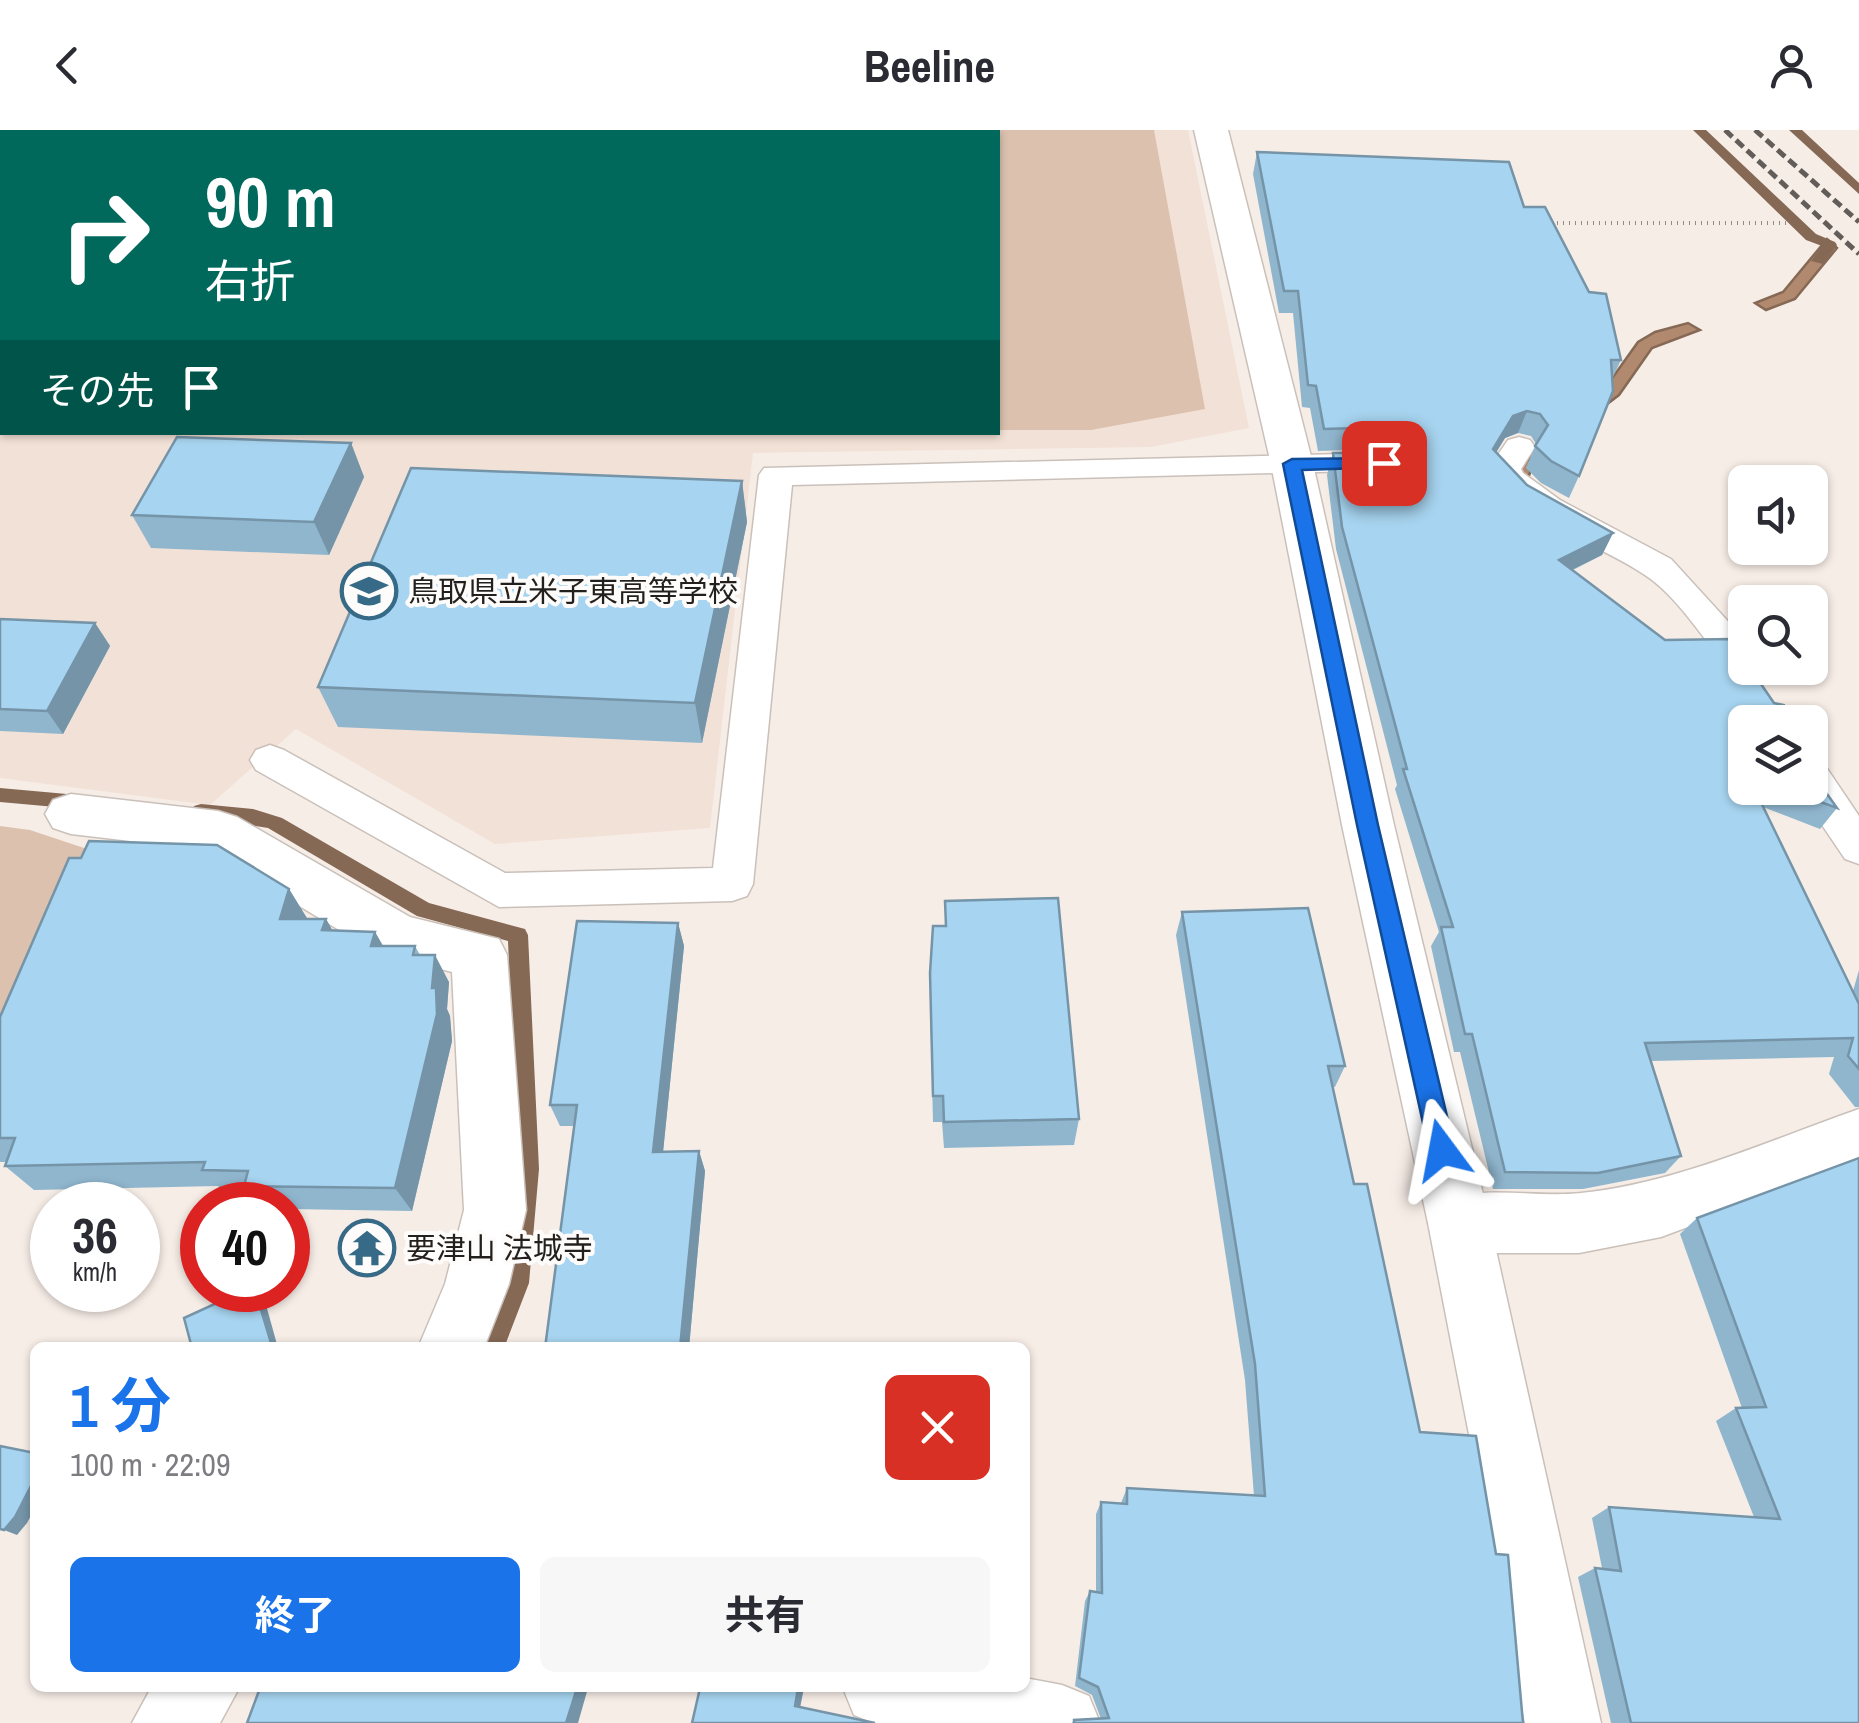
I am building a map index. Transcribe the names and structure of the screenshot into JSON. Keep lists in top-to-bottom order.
{
  "places": {
    "school or university": ["鳥取県立米子東高等学校"],
    "temple": ["要津山 法城寺"]
  },
  "page": {
    "header": "Beeline",
    "turn": ["90 m", "右折"],
    "then": "その先",
    "speed": "36 km/h",
    "limit": "40",
    "heading": ["1 分", "100 m · 22:09"],
    "buttons": ["終了", "共有"]
  }
}
